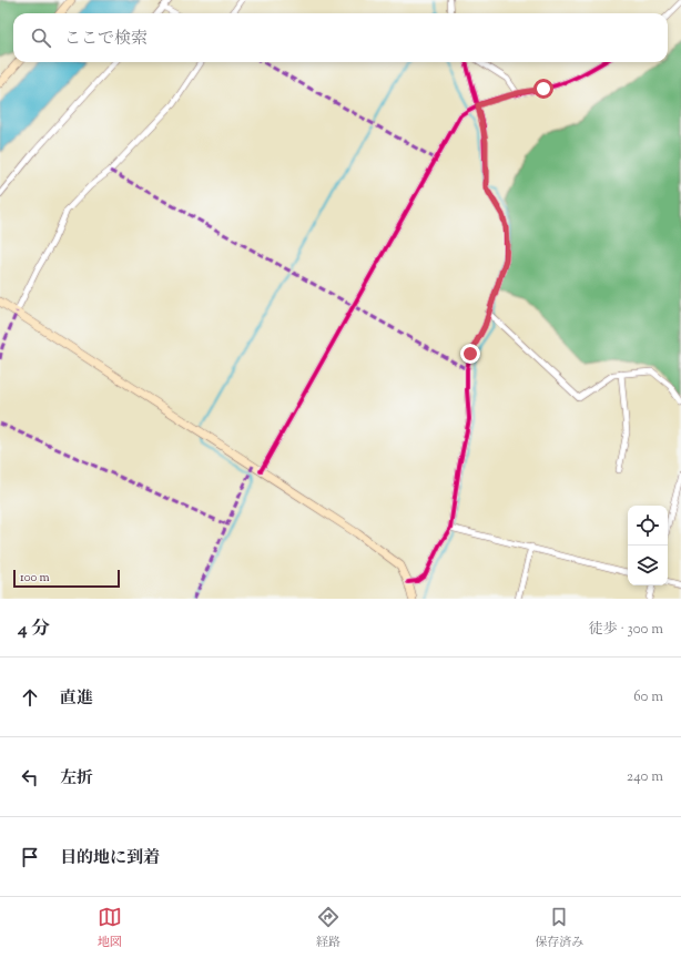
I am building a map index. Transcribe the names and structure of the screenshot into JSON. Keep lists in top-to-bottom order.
{
  "scale_bar": "100 m",
  "page": {
    "search": "ここで検索",
    "scale": "100 m",
    "heading": ["4 分", "徒歩 · 300 m"],
    "list": [
      ["直進", "60 m"],
      ["左折", "240 m"],
      "目的地に到着"
    ],
    "nav": ["地図", "経路", "保存済み"]
  }
}
